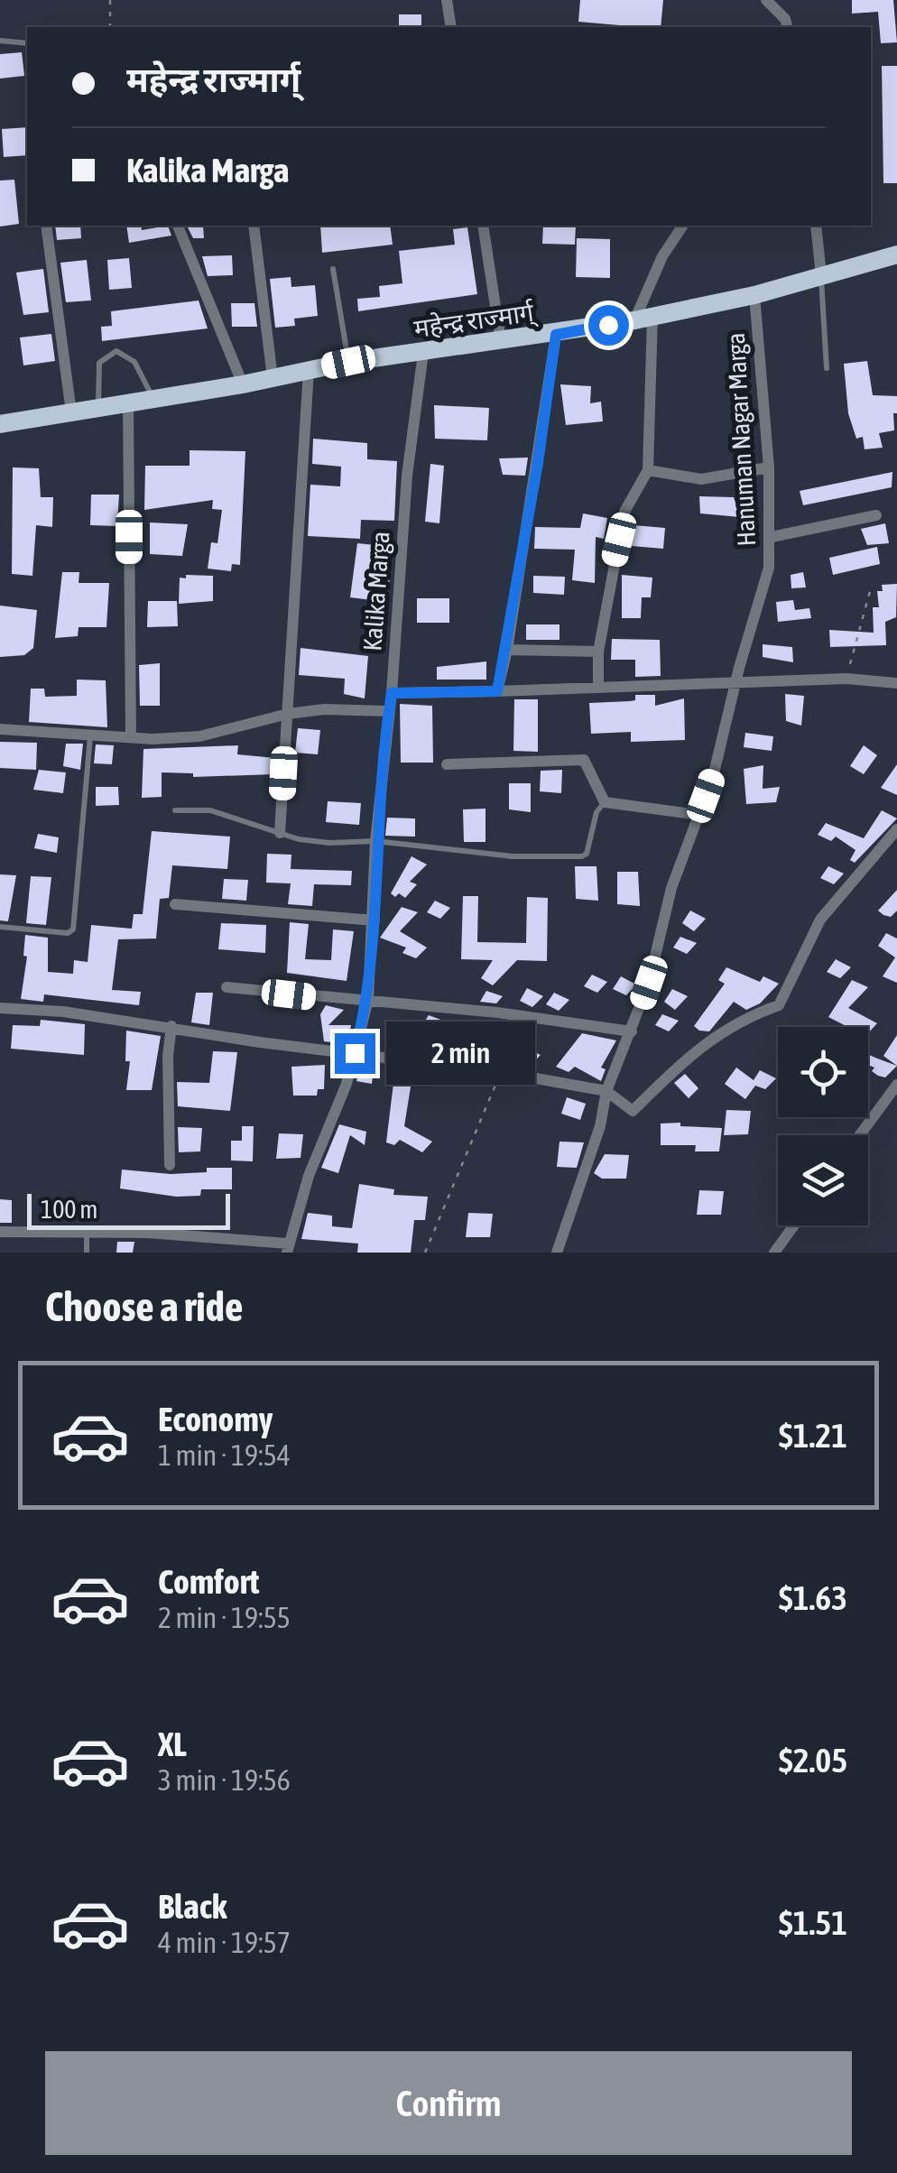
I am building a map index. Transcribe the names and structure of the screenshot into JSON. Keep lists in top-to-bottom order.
{
  "streets": {
    "highway": ["महेन्द्र राज्मार्ग्"],
    "street": ["Hanuman Nagar Marga", "Kalika Marga"]
  },
  "crossings": [
    ["महेन्द्र राज्मार्ग्", "Hanuman Nagar Marga"],
    ["महेन्द्र राज्मार्ग्", "Kalika Marga"]
  ],
  "scale_bar": "100 m",
  "page": {
    "banner": ["महेन्द्र राज्मार्ग्", "Kalika Marga"],
    "bubble": "2 min",
    "scale": "100 m",
    "heading": "Choose a ride",
    "list": [
      {
        "name": "Economy",
        "note": "1 min · 19:54",
        "value": "$1.21"
      },
      {
        "name": "Comfort",
        "note": "2 min · 19:55",
        "value": "$1.63"
      },
      {
        "name": "XL",
        "note": "3 min · 19:56",
        "value": "$2.05"
      },
      {
        "name": "Black",
        "note": "4 min · 19:57",
        "value": "$1.51"
      }
    ],
    "buttons": "Confirm"
  }
}
